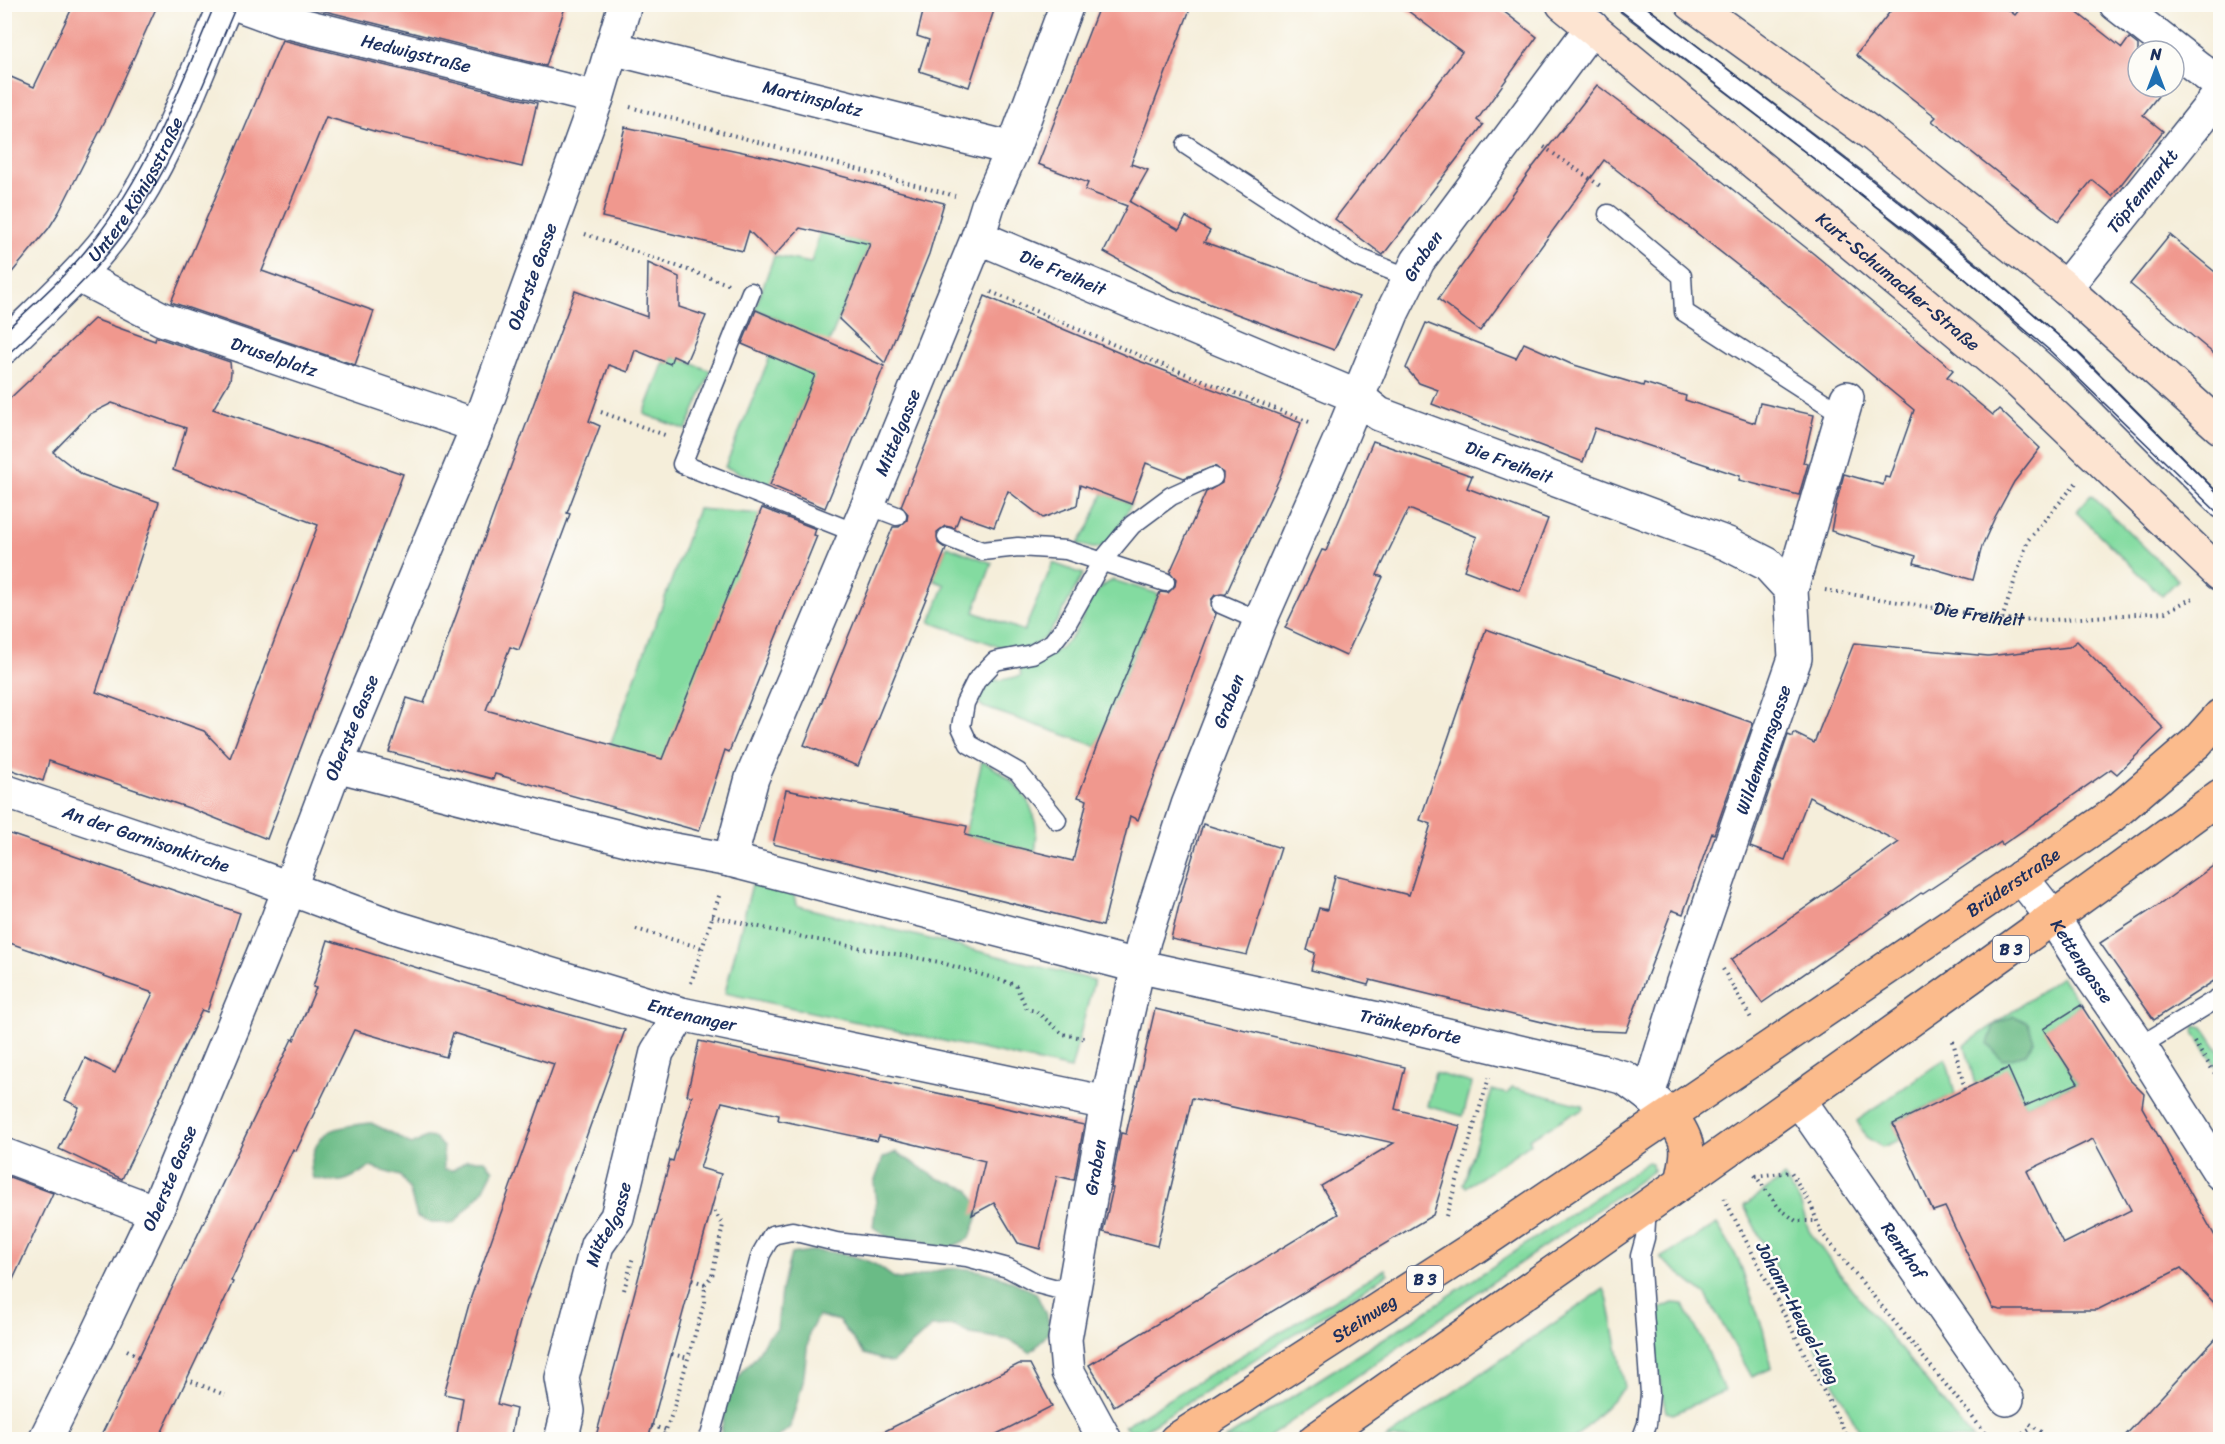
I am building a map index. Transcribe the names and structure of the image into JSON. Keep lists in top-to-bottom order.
{
  "streets": {
    "main road": [
      "Kurt-Schumacher-Straße",
      "Brüderstraße",
      "B 3",
      "Steinweg"
    ],
    "street": [
      "Hedwigstraße",
      "Martinsplatz",
      "Untere Königsstraße",
      "Töpfenmarkt",
      "Graben",
      "Die Freiheit",
      "Oberste Gasse",
      "Druselplatz",
      "Mittelgasse",
      "Wildemannsgasse",
      "An der Garnisonkirche",
      "Kettengasse",
      "Entenanger",
      "Tränkepforte",
      "Renthof"
    ],
    "path": ["Johann-Heugel-Weg"]
  },
  "crossings": [
    ["Hedwigstraße", "Oberste Gasse"],
    ["Martinsplatz", "Oberste Gasse"],
    ["Martinsplatz", "Mittelgasse"],
    ["Untere Königsstraße", "Druselplatz"],
    ["Graben", "Die Freiheit"],
    ["Graben", "Kurt-Schumacher-Straße"],
    ["Graben", "Entenanger"],
    ["Graben", "Tränkepforte"],
    ["Die Freiheit", "Kurt-Schumacher-Straße"],
    ["Die Freiheit", "Mittelgasse"],
    ["Die Freiheit", "Wildemannsgasse"],
    ["Oberste Gasse", "Druselplatz"],
    ["Oberste Gasse", "An der Garnisonkirche"],
    ["Oberste Gasse", "Entenanger"],
    ["Mittelgasse", "Entenanger"],
    ["Wildemannsgasse", "Tränkepforte"],
    ["Wildemannsgasse", "Steinweg"],
    ["An der Garnisonkirche", "Entenanger"],
    ["Brüderstraße", "Kettengasse"],
    ["Brüderstraße", "Steinweg"],
    ["B 3", "Kettengasse"],
    ["B 3", "Renthof"],
    ["Tränkepforte", "Steinweg"]
  ],
  "north": "top"
}
